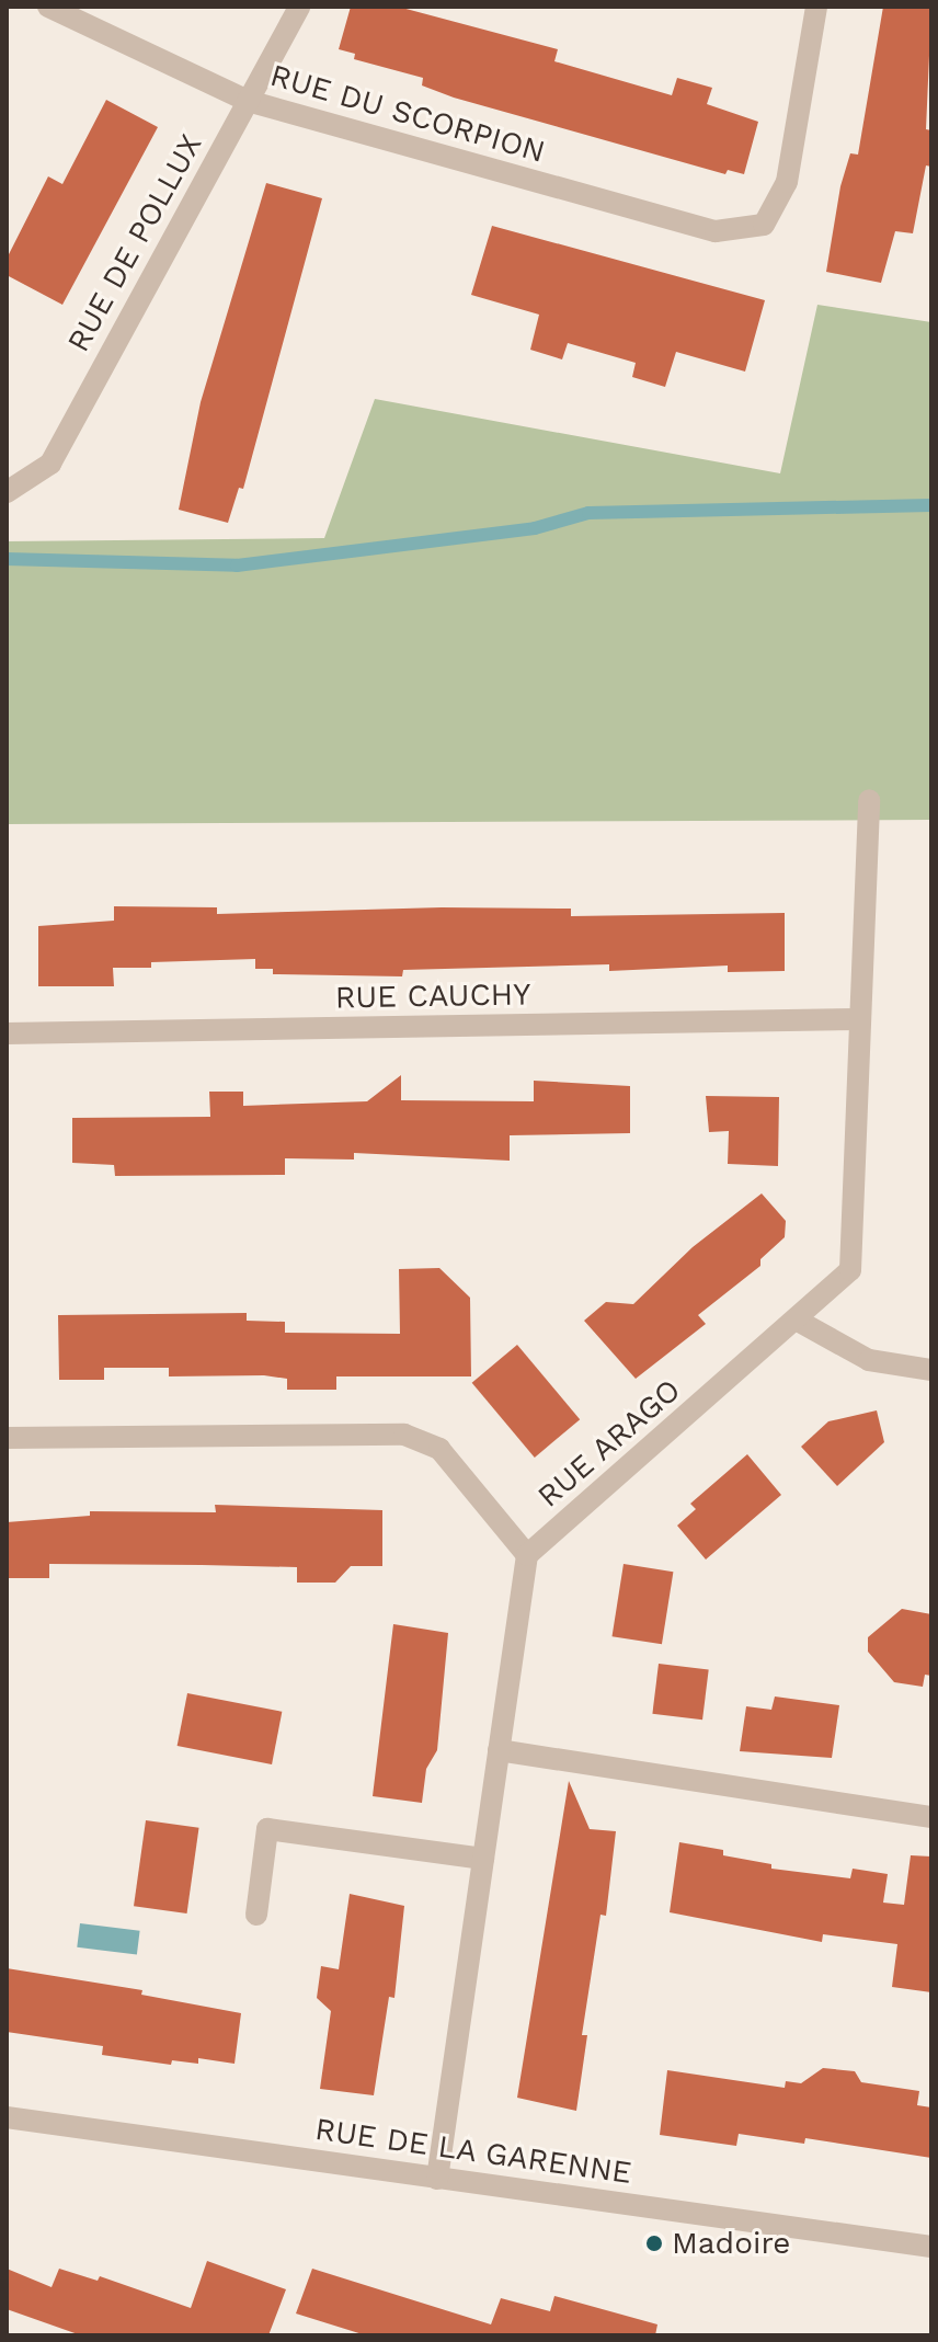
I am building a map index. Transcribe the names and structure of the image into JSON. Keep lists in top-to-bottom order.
{
  "streets": {
    "street": [
      "RUE DU SCORPION",
      "RUE DE POLLUX",
      "RUE CAUCHY",
      "RUE ARAGO",
      "RUE DE LA GARENNE"
    ]
  },
  "crossings": [
    ["RUE DU SCORPION", "RUE DE POLLUX"],
    ["RUE CAUCHY", "RUE ARAGO"]
  ],
  "places": ["Madoire"]
}
